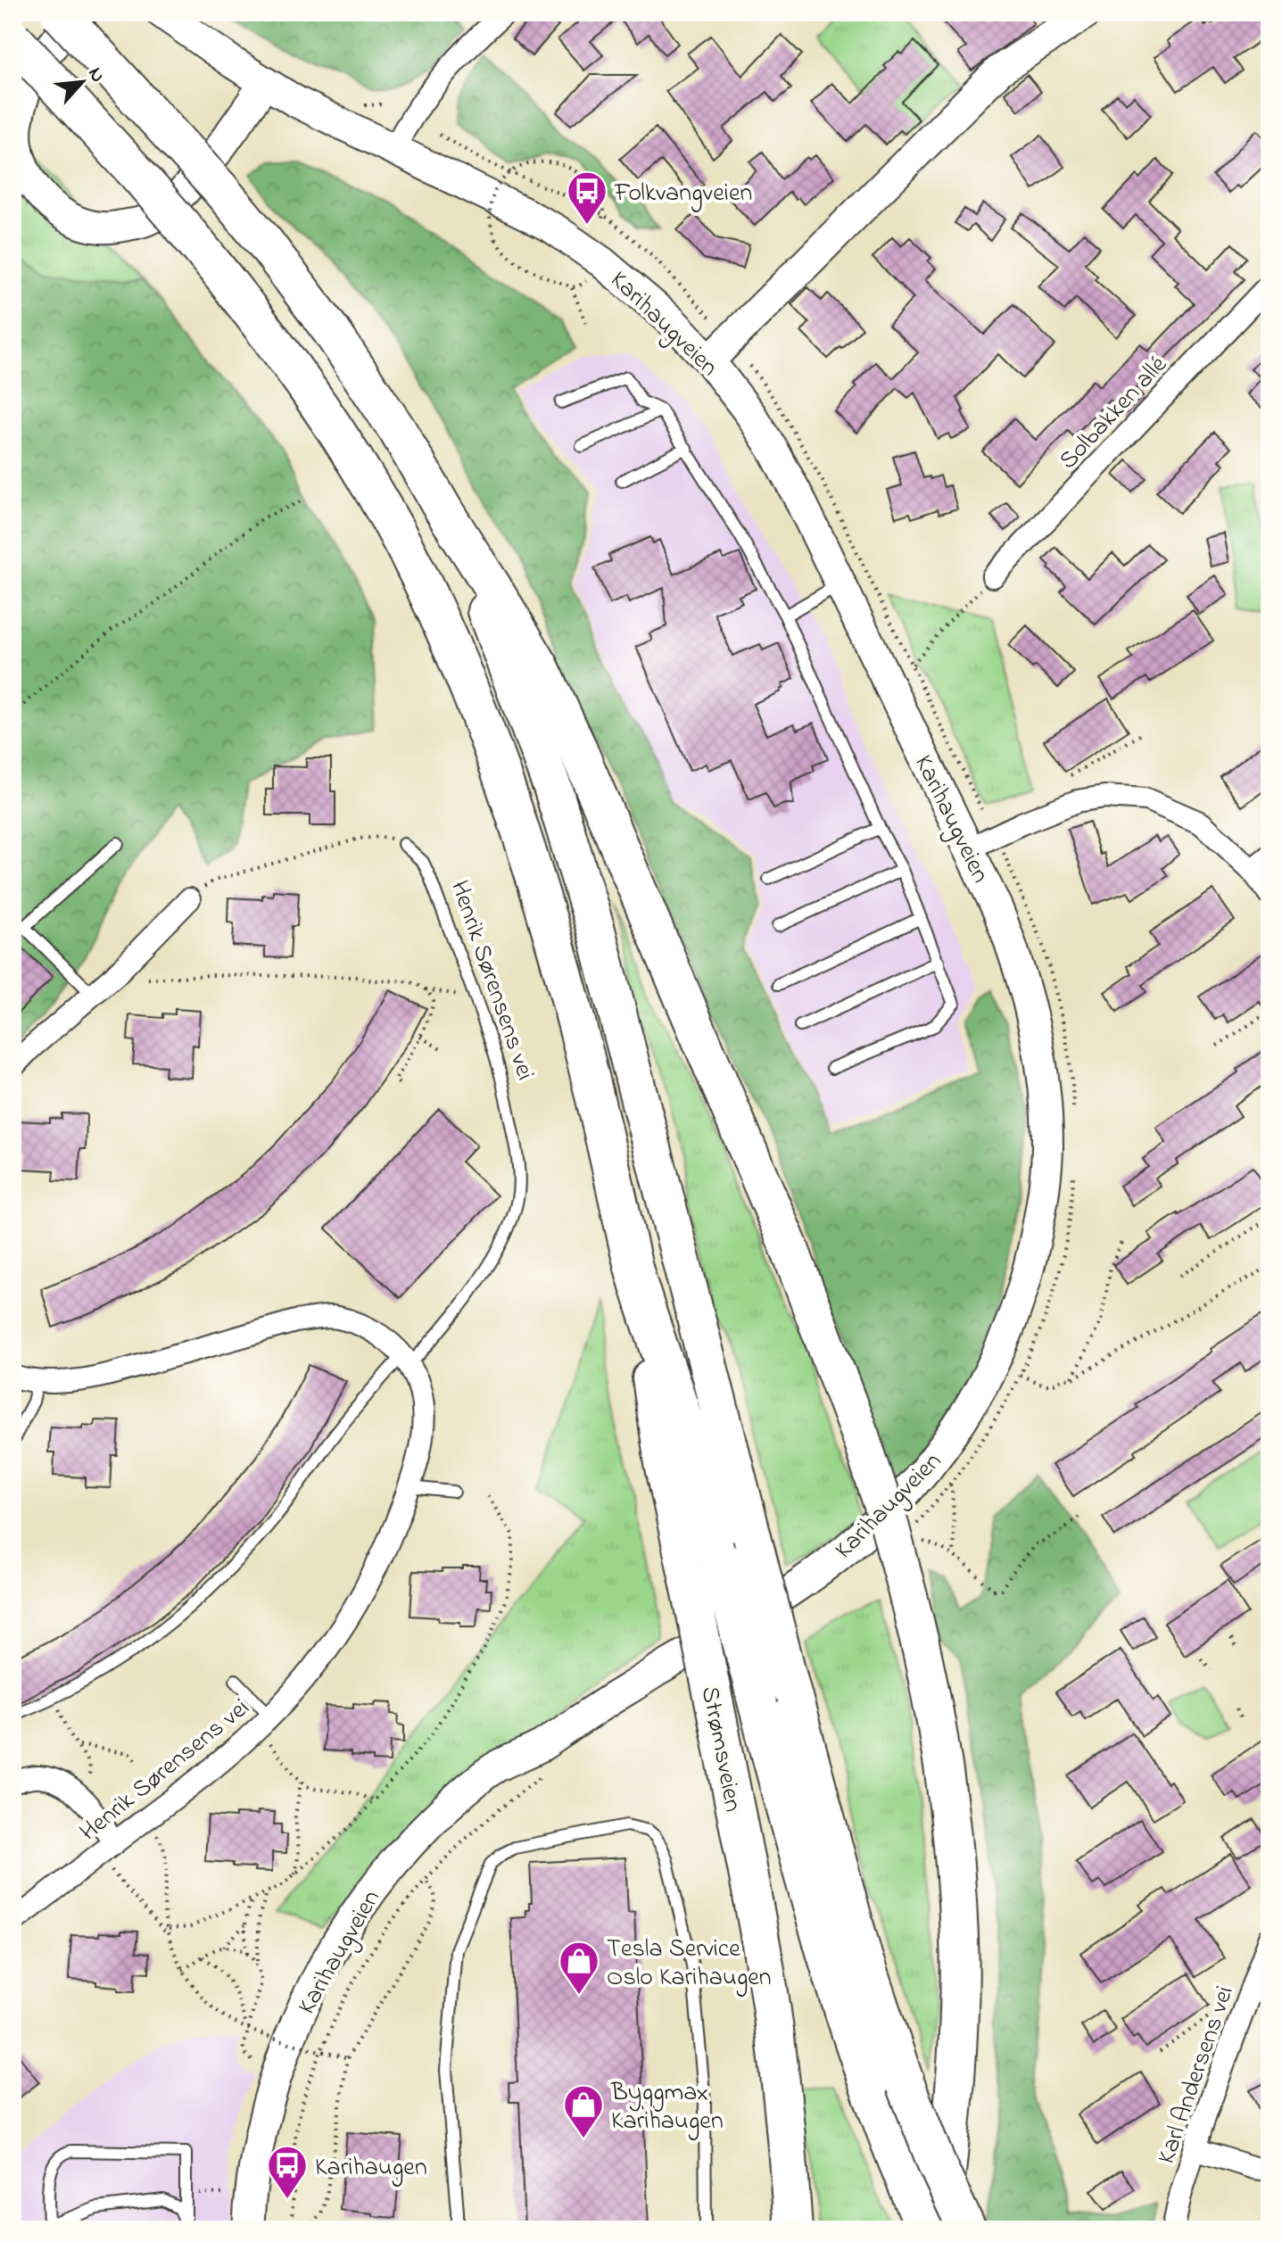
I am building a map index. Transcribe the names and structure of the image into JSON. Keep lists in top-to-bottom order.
{
  "streets": {
    "highway": ["Strømsveien"],
    "main road": ["Karihaugveien"],
    "street": ["Solbakken allé", "Henrik Sørensens vei", "Karl Andersens vei"]
  },
  "places": {
    "bus stop": ["Folkvangveien", "Karihaugen"],
    "shop": ["Tesla Service Oslo Karihaugen", "Byggmax Karihaugen"]
  },
  "north": "top right"
}
